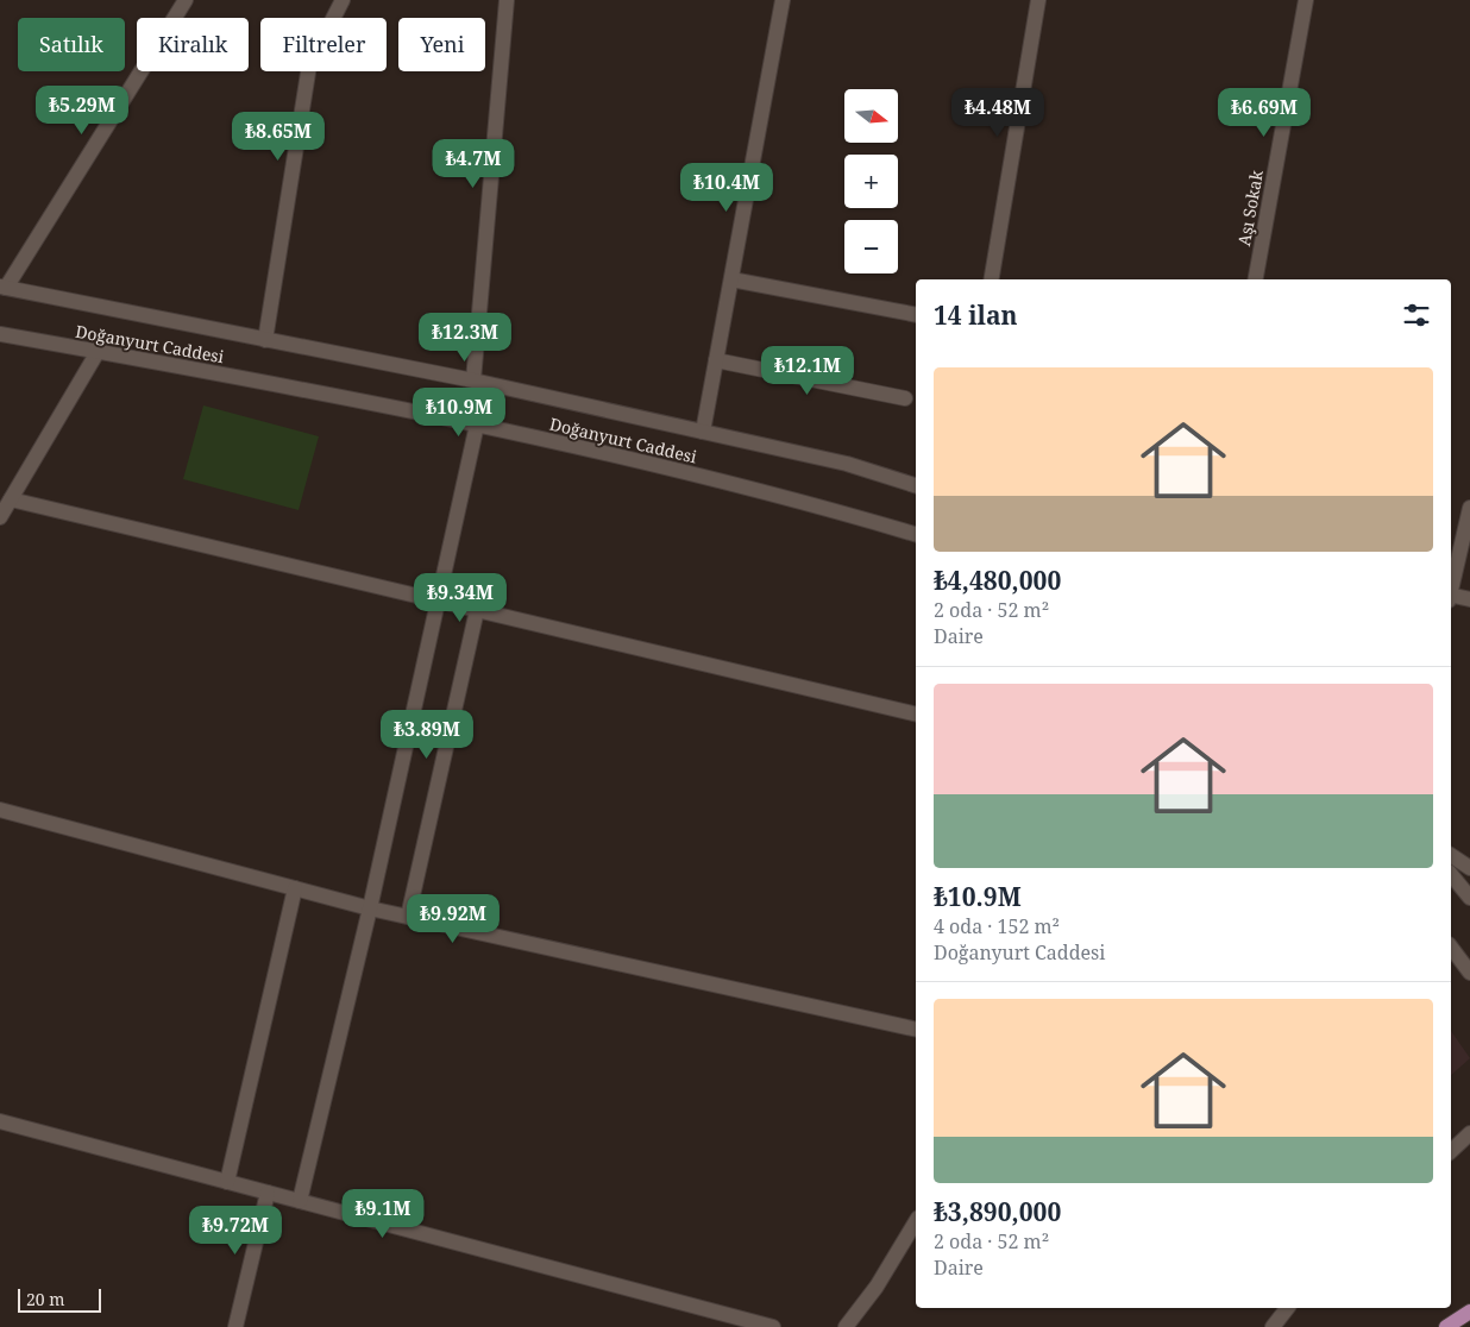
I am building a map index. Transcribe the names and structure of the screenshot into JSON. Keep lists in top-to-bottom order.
{
  "streets": {
    "street": ["Aşı Sokak", "Doğanyurt Caddesi"]
  },
  "scale_bar": "20 m",
  "north": "right",
  "page": {
    "chip": [
      "Satılık",
      "Kiralık",
      "Filtreler",
      "Yeni"
    ],
    "price": [
      "₺5.29M",
      "₺4.48M",
      "₺6.69M",
      "₺8.65M",
      "₺4.7M",
      "₺10.4M",
      "₺12.3M",
      "₺12.1M",
      "₺10.9M",
      "₺9.34M",
      "₺3.89M",
      "₺9.92M",
      "₺9.1M",
      "₺9.72M"
    ],
    "map_buttons": ["+", "−"],
    "heading": "14 ilan",
    "list": [
      {
        "name": "₺4,480,000",
        "note": "2 oda · 52 m² · Daire"
      },
      {
        "name": "₺10.9M",
        "note": "4 oda · 152 m² · Doğanyurt Caddesi"
      },
      {
        "name": "₺3,890,000",
        "note": "2 oda · 52 m² · Daire"
      }
    ],
    "scale": "20 m"
  }
}
